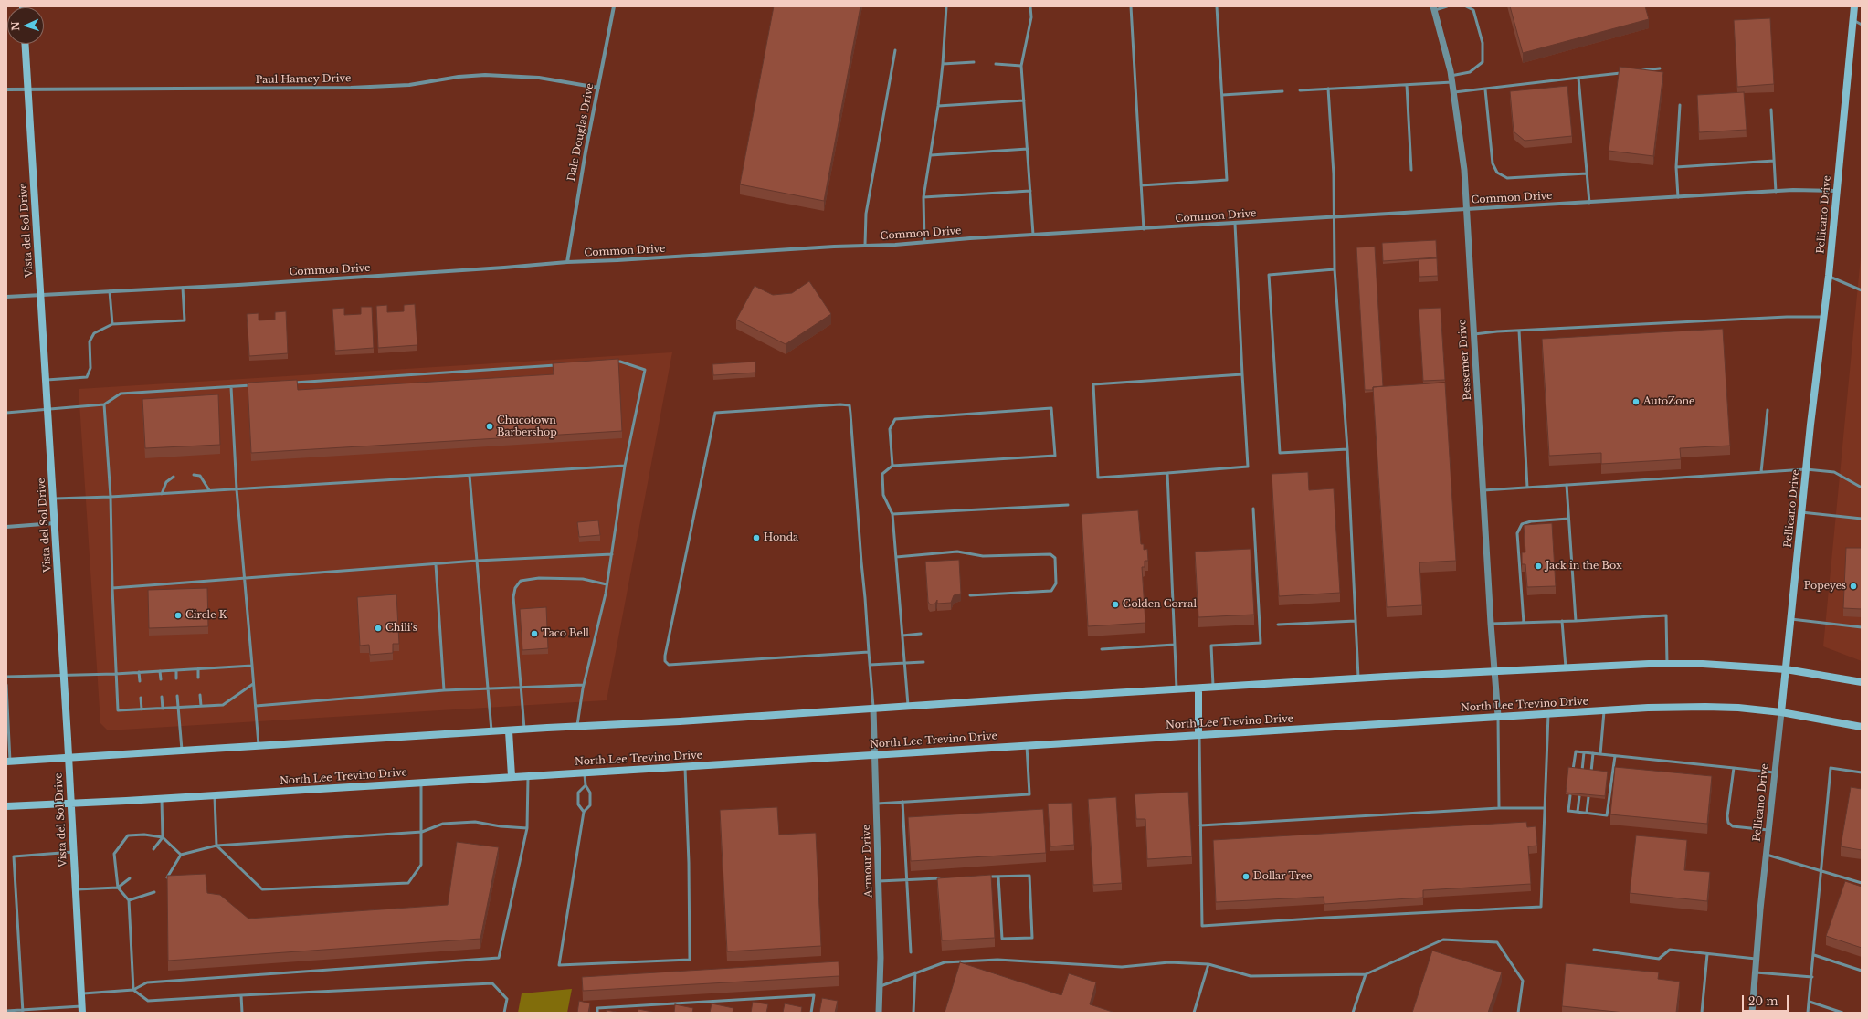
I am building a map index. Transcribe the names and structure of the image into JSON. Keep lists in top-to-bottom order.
{
  "streets": {
    "main road": ["Pellicano Drive", "Vista del Sol Drive", "North Lee Trevino Drive"],
    "street": [
      "Paul Harney Drive",
      "Dale Douglas Drive",
      "Common Drive",
      "Bessemer Drive",
      "Armour Drive"
    ]
  },
  "crossings": [
    ["Paul Harney Drive", "Dale Douglas Drive"],
    ["Paul Harney Drive", "Vista del Sol Drive"],
    ["Dale Douglas Drive", "Common Drive"],
    ["Common Drive", "Pellicano Drive"],
    ["Common Drive", "Vista del Sol Drive"],
    ["Common Drive", "Bessemer Drive"],
    ["Pellicano Drive", "North Lee Trevino Drive"],
    ["Vista del Sol Drive", "North Lee Trevino Drive"],
    ["Bessemer Drive", "North Lee Trevino Drive"],
    ["North Lee Trevino Drive", "Armour Drive"]
  ],
  "places": [
    "AutoZone",
    "Chucotown Barbershop",
    "Honda",
    "Jack in the Box",
    "Popeyes",
    "Golden Corral",
    "Circle K",
    "Chili's",
    "Taco Bell",
    "Dollar Tree"
  ],
  "scale_bar": "20 m",
  "north": "left"
}
